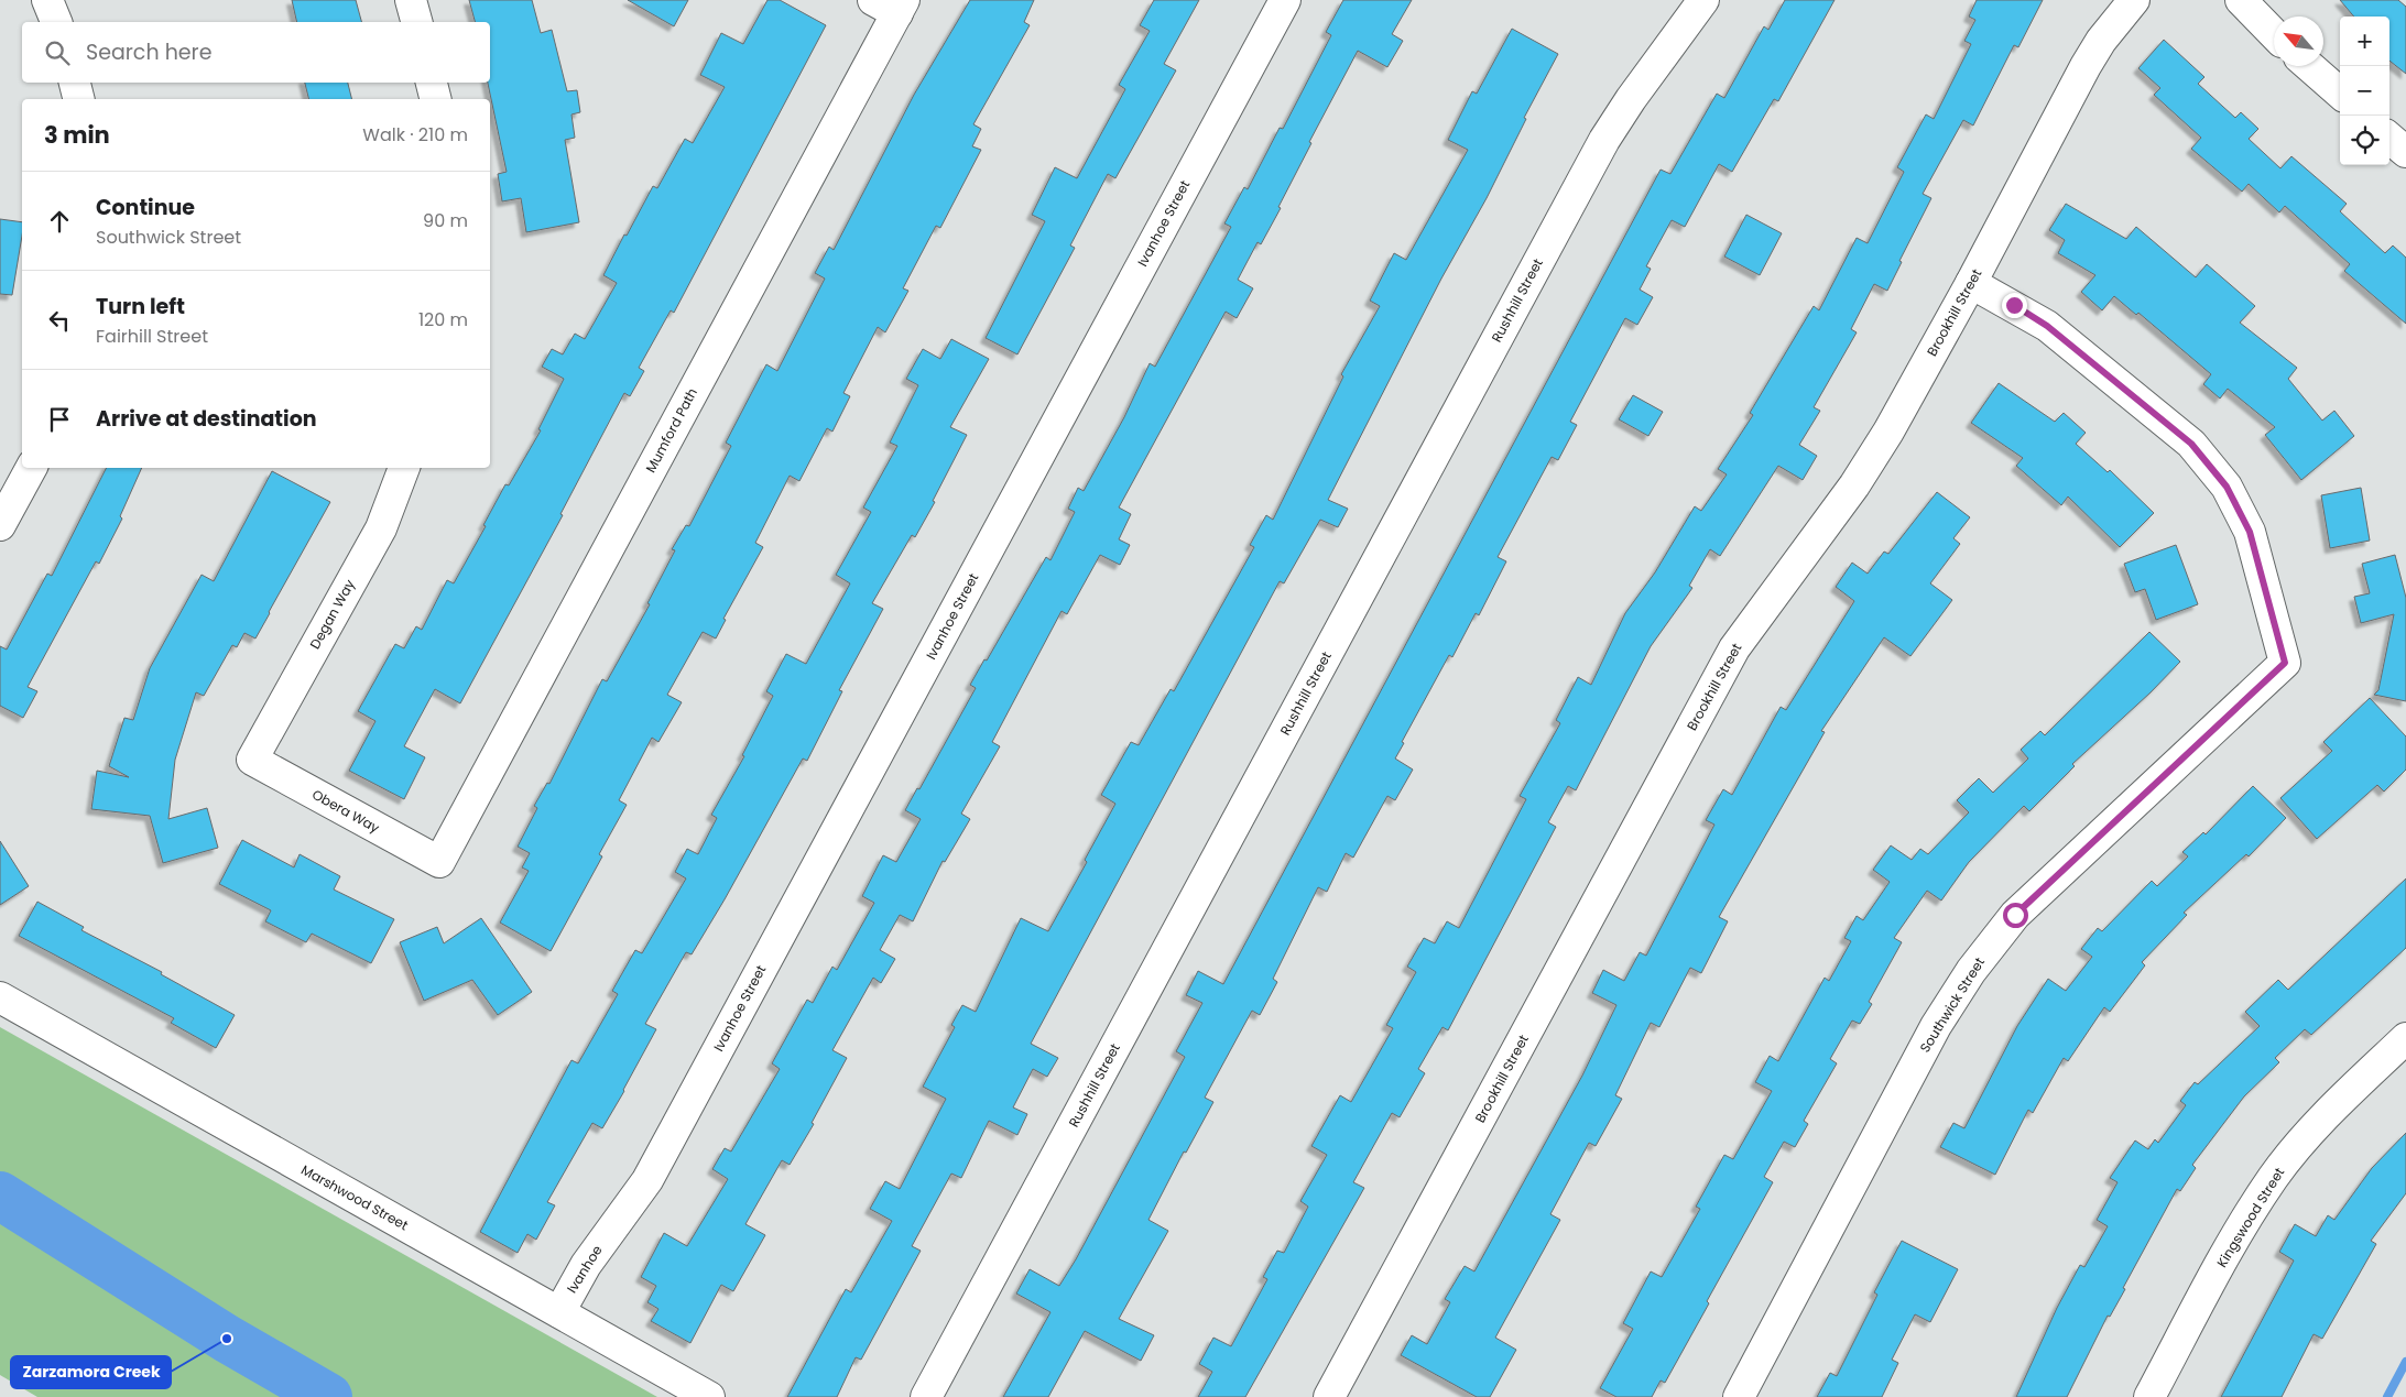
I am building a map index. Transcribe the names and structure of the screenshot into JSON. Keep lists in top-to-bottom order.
{
  "streets": {
    "street": [
      "Ivanhoe Street",
      "Rushhill Street",
      "Brookhill Street",
      "Mumford Path",
      "Degan Way",
      "Obera Way",
      "Southwick Street",
      "Marshwood Street",
      "Kingswood Street",
      "Ivanhoe"
    ]
  },
  "crossings": [
    ["Ivanhoe Street", "Ivanhoe"],
    ["Brookhill Street", "Southwick Street"],
    ["Mumford Path", "Obera Way"],
    ["Degan Way", "Obera Way"],
    ["Marshwood Street", "Ivanhoe"]
  ],
  "places": ["Zarzamora Creek"],
  "north": "top left",
  "page": {
    "map_buttons": ["+", "−"],
    "search": "Search here",
    "heading": ["3 min", "Walk · 210 m"],
    "list": [
      ["Continue", "Southwick Street", "90 m"],
      ["Turn left", "Fairhill Street", "120 m"],
      "Arrive at destination"
    ]
  }
}
